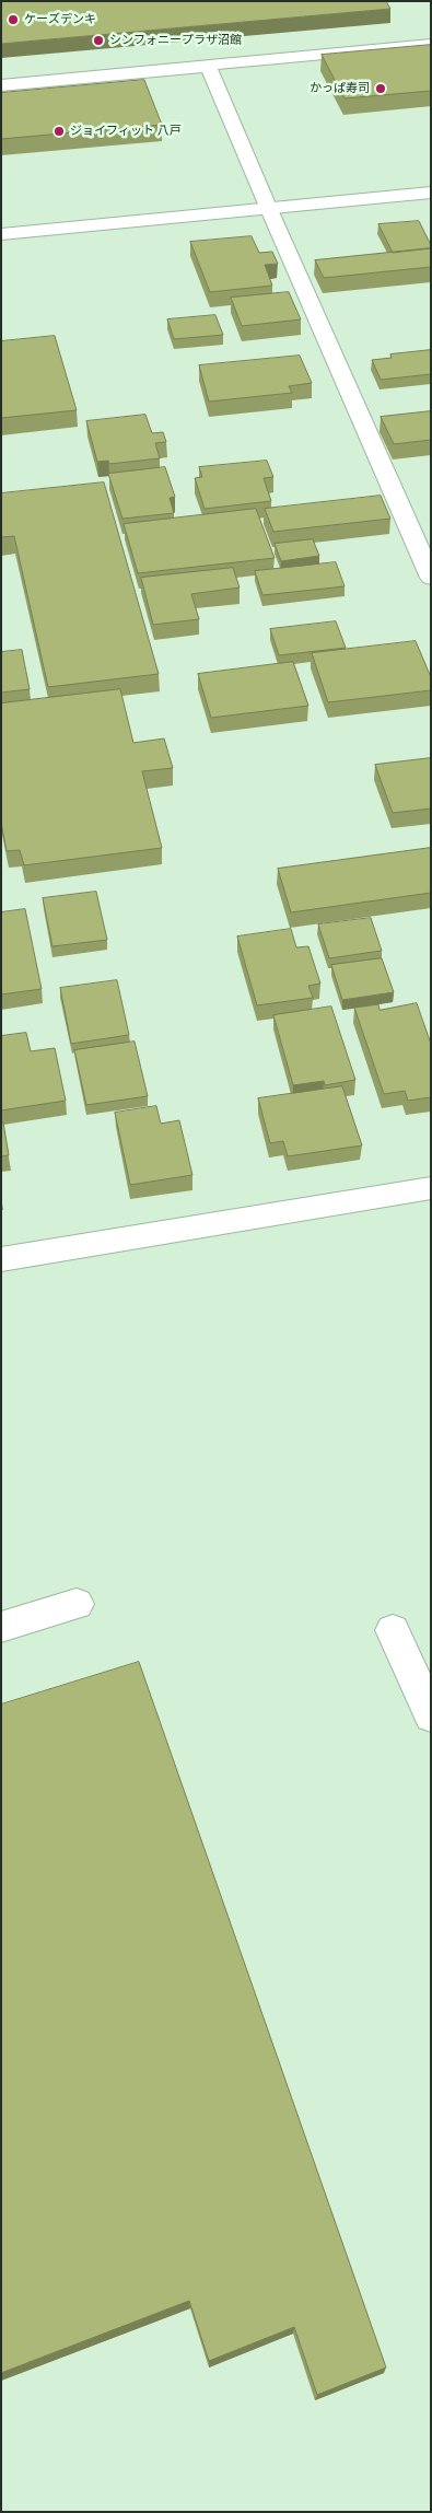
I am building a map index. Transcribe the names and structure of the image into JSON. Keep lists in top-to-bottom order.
{
  "places": [
    "ケーズデンキ",
    "シンフォニープラザ沼館",
    "かっぱ寿司",
    "ジョイフィット 八戸"
  ]
}
